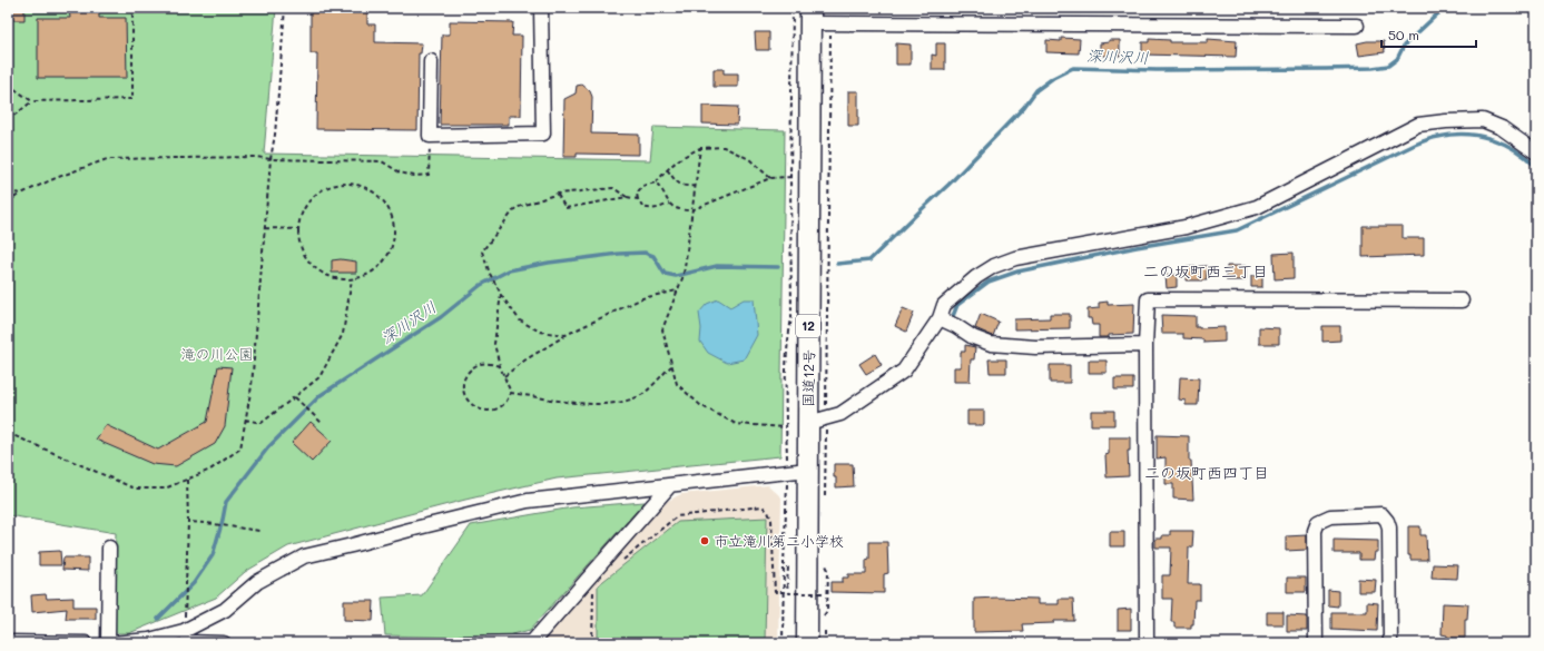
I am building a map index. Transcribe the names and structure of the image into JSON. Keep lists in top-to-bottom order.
{
  "streets": {
    "highway": ["12", "国道12号"]
  },
  "districts": ["二の坂町西三丁目", "二の坂町西四丁目"],
  "water": ["深川沢川"],
  "parks": ["滝の川公園"],
  "places": ["市立滝川第二小学校"],
  "scale_bar": "50 m"
}
